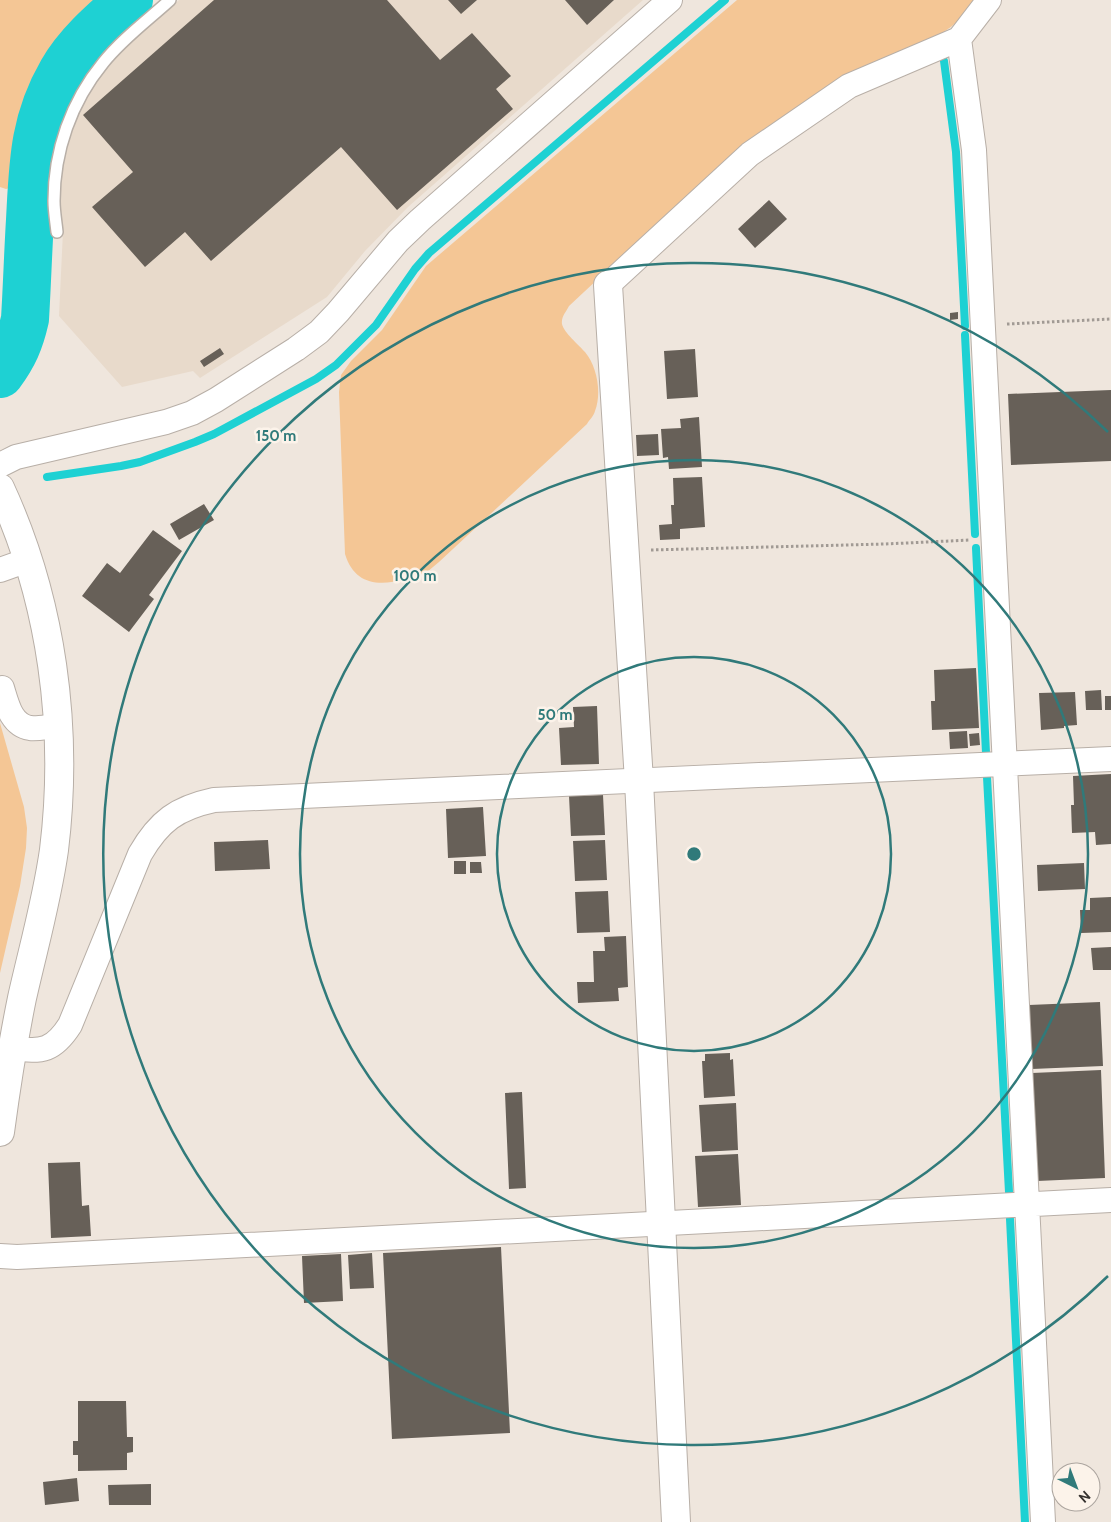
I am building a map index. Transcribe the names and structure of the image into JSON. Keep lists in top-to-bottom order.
{
  "north": "bottom right",
  "rings": ["150 m", "100 m", "50 m"]
}
